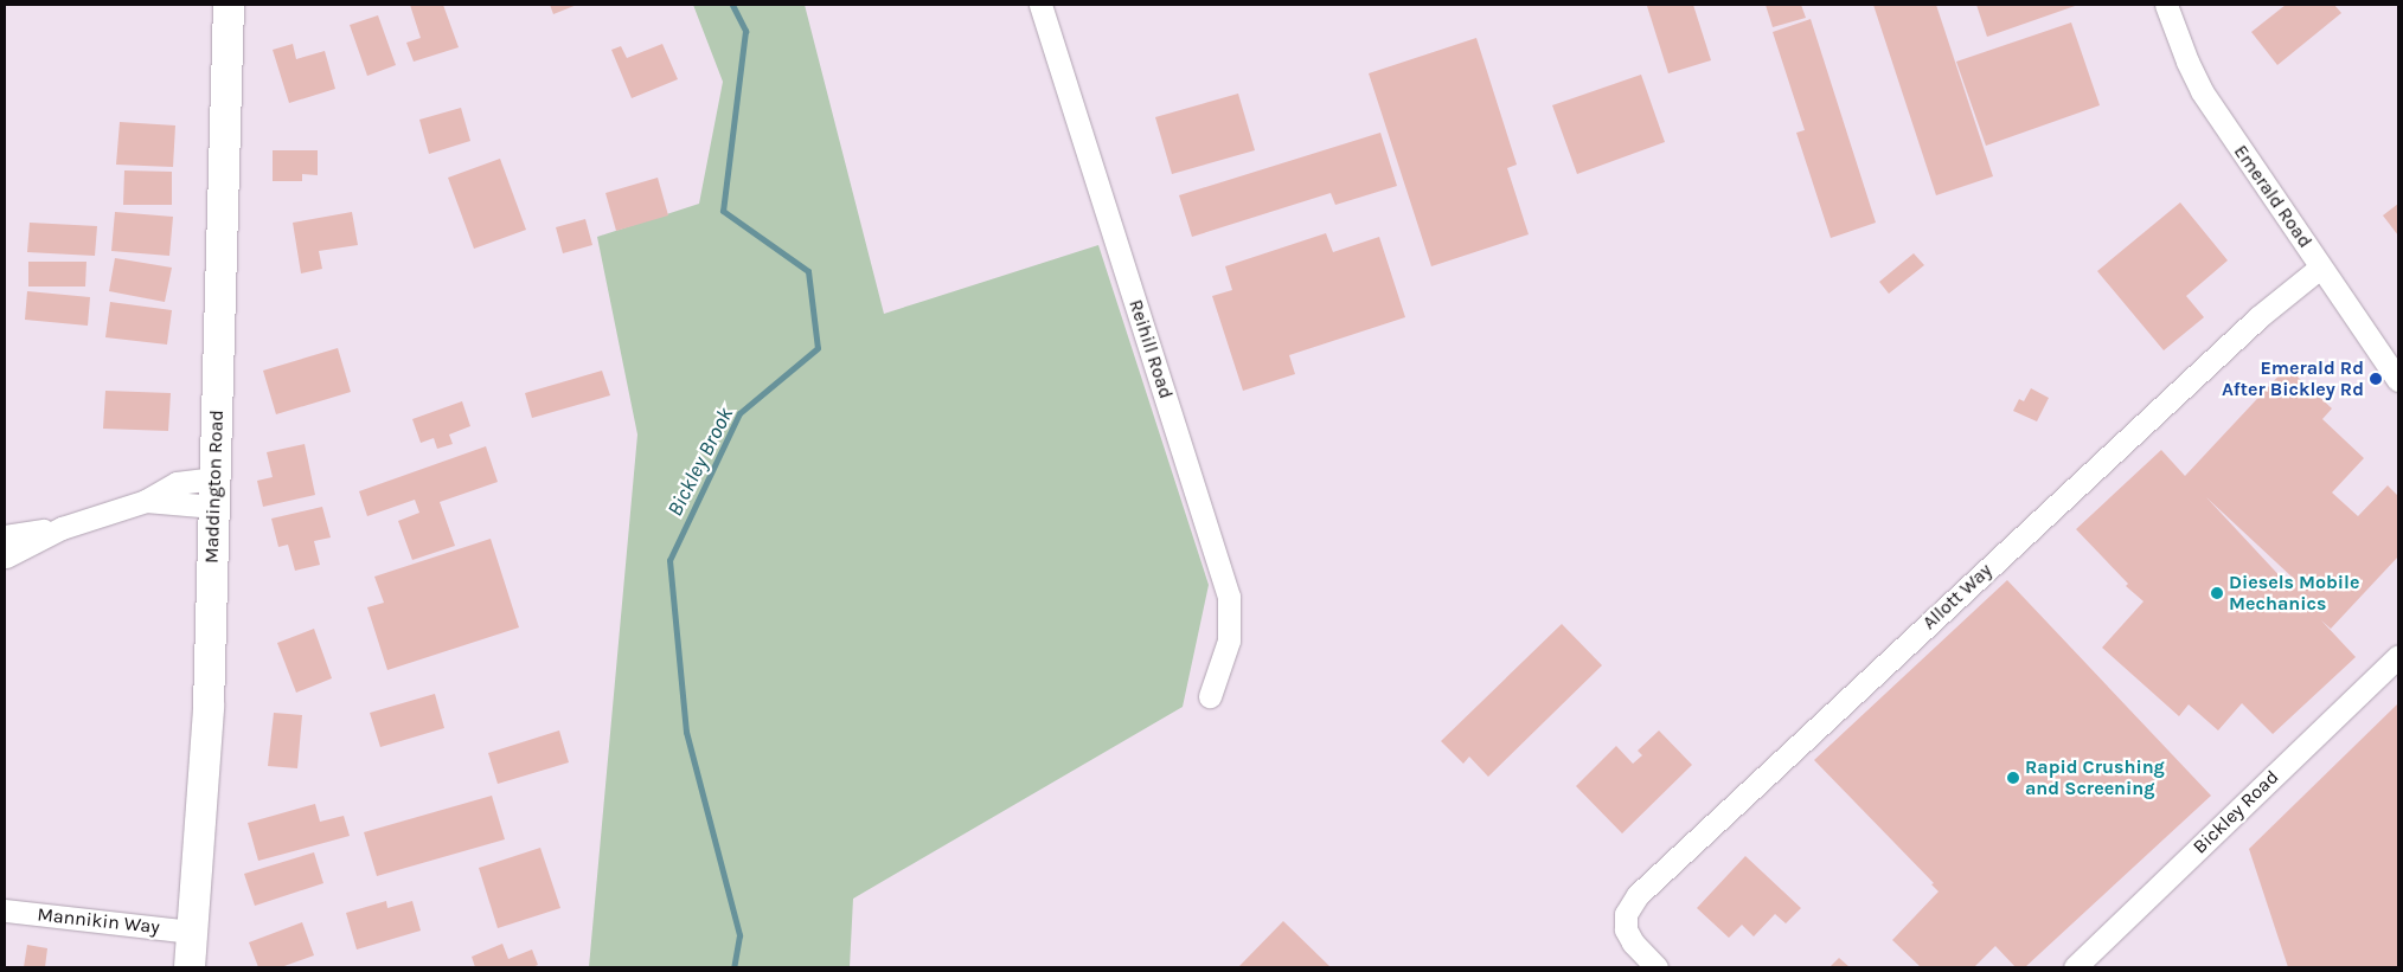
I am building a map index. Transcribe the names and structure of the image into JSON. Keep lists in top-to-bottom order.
{
  "streets": {
    "main road": ["Maddington Road"],
    "street": [
      "Emerald Road",
      "Reihill Road",
      "Allott Way",
      "Bickley Road",
      "Mannikin Way"
    ]
  },
  "crossings": [
    ["Emerald Road", "Allott Way"],
    ["Maddington Road", "Mannikin Way"]
  ],
  "water": ["Bickley Brook"],
  "places": ["Emerald Rd After Bickley Rd", "Diesels Mobile Mechanics", "Rapid Crushing and Screening"]
}
